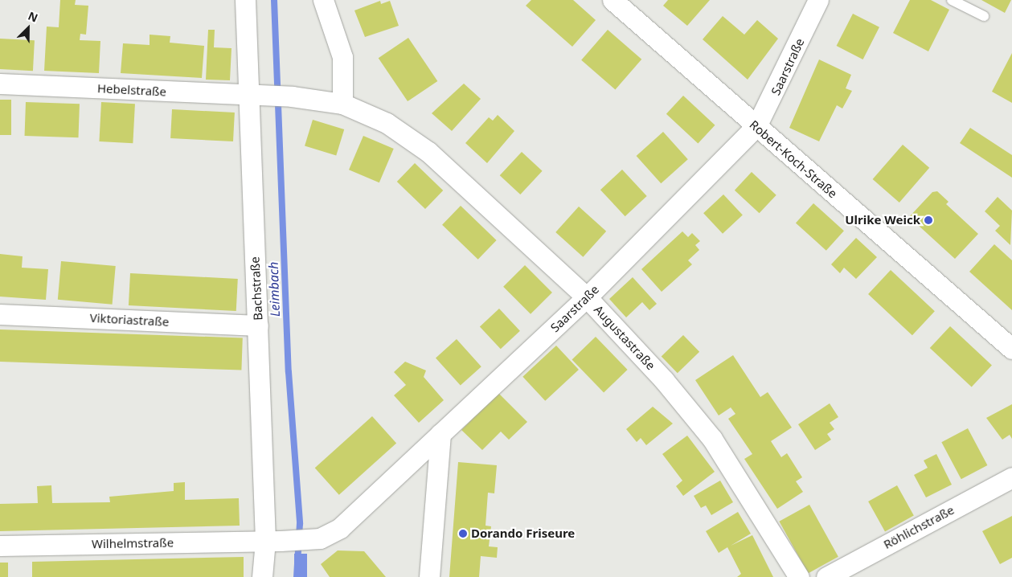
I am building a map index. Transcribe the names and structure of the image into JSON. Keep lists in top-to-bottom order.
{
  "streets": {
    "street": [
      "Saarstraße",
      "Hebelstraße",
      "Robert-Koch-Straße",
      "Bachstraße",
      "Viktoriastraße",
      "Augustastraße",
      "Röhlichstraße",
      "Wilhelmstraße"
    ]
  },
  "crossings": [
    ["Saarstraße", "Robert-Koch-Straße"],
    ["Saarstraße", "Bachstraße"],
    ["Saarstraße", "Augustastraße"],
    ["Saarstraße", "Wilhelmstraße"],
    ["Hebelstraße", "Bachstraße"],
    ["Hebelstraße", "Augustastraße"],
    ["Bachstraße", "Viktoriastraße"],
    ["Bachstraße", "Augustastraße"],
    ["Bachstraße", "Wilhelmstraße"]
  ],
  "water": ["Leimbach"],
  "places": ["Ulrike Weick", "Dorando Friseure"],
  "north": "top right"
}
